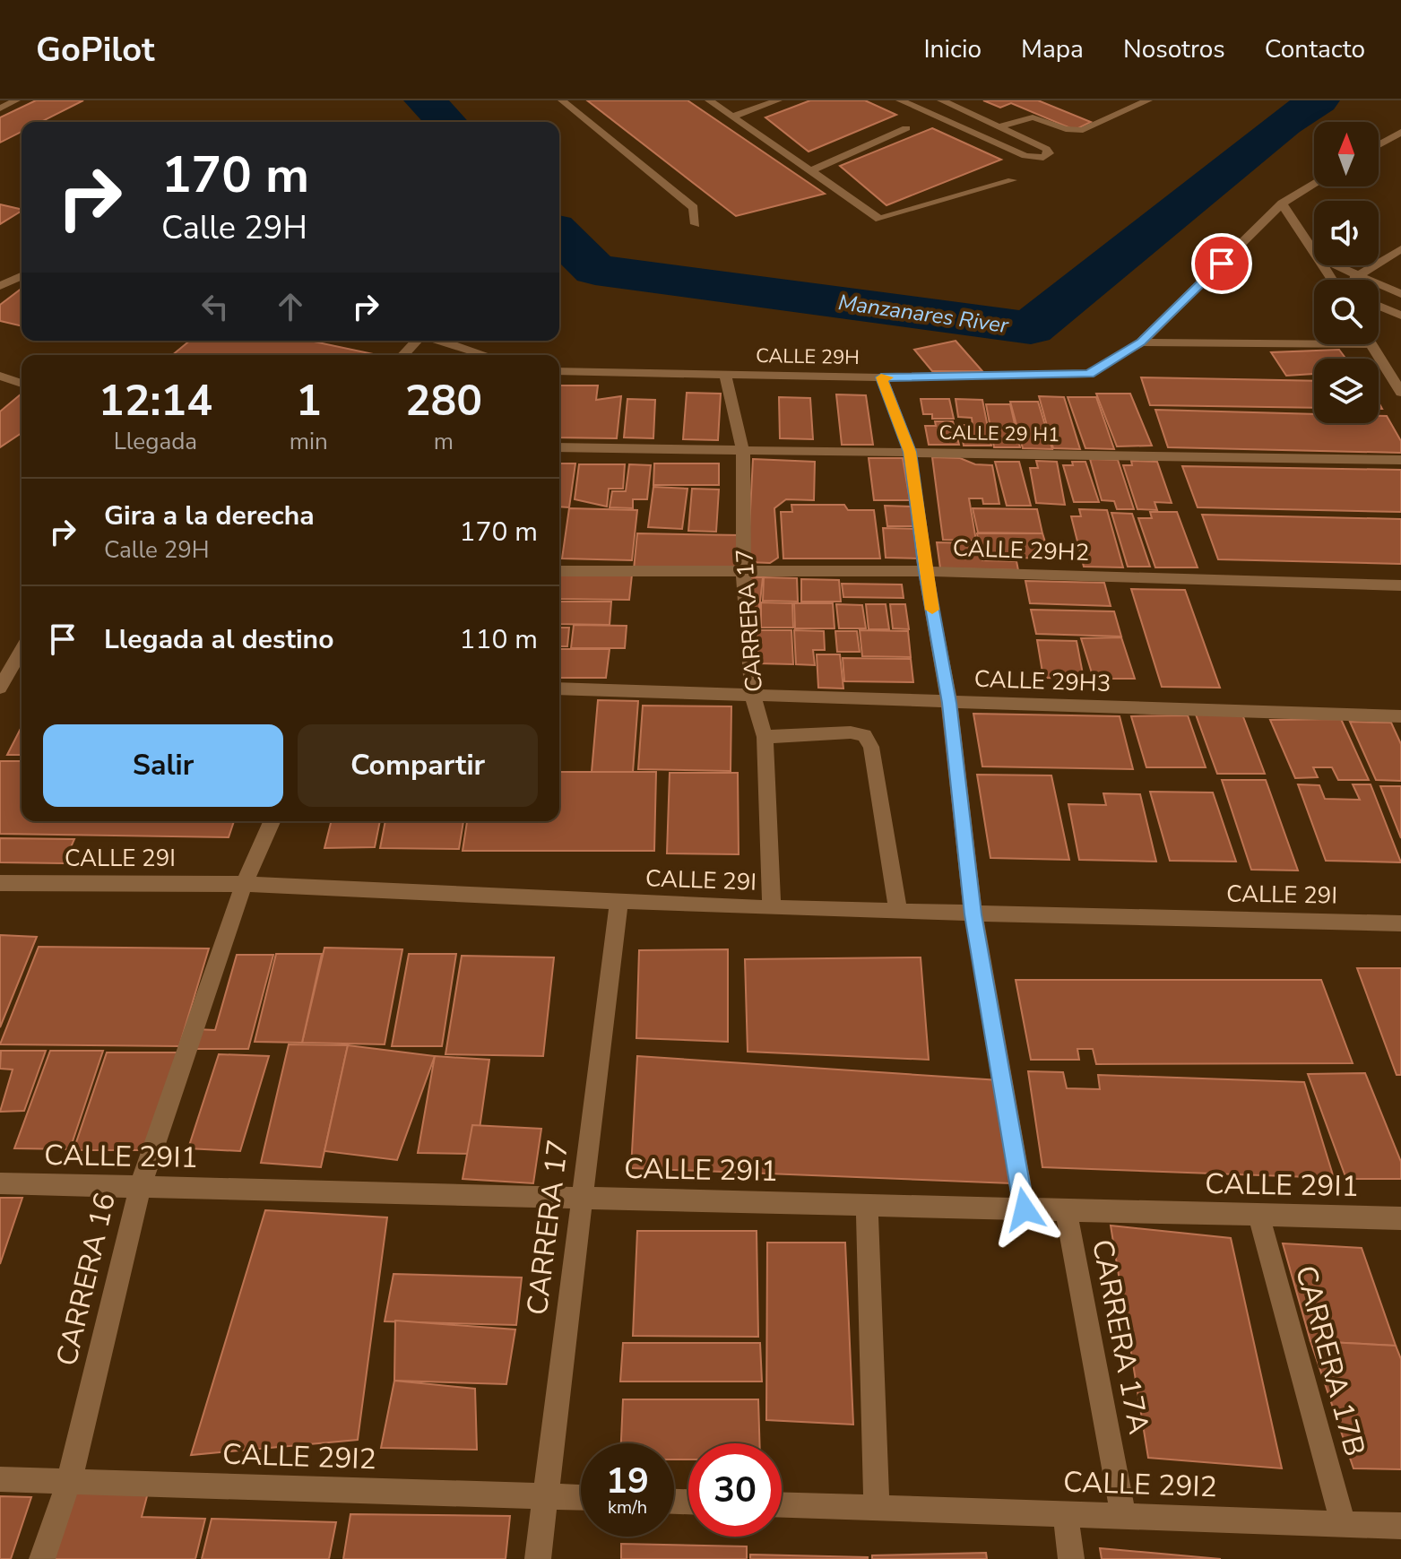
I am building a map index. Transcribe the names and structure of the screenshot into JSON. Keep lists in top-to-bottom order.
{
  "streets": {
    "street": [
      "CALLE 29H",
      "CALLE 29 H1",
      "CALLE 29H2",
      "CARRERA 17",
      "CALLE 29H3",
      "CALLE 29I",
      "CALLE 29I1",
      "CARRERA 16",
      "CARRERA 17A",
      "CARRERA 17B",
      "CALLE 29I2"
    ]
  },
  "crossings": [
    ["CALLE 29H", "CARRERA 17"],
    ["CALLE 29 H1", "CARRERA 17"],
    ["CALLE 29H2", "CARRERA 17"],
    ["CARRERA 17", "CALLE 29H3"],
    ["CARRERA 17", "CALLE 29I"],
    ["CARRERA 17", "CALLE 29I1"],
    ["CARRERA 17", "CALLE 29I2"],
    ["CALLE 29I", "CARRERA 16"],
    ["CALLE 29I1", "CARRERA 16"],
    ["CALLE 29I1", "CARRERA 17A"],
    ["CALLE 29I1", "CARRERA 17B"],
    ["CARRERA 16", "CALLE 29I2"],
    ["CARRERA 17A", "CALLE 29I2"],
    ["CARRERA 17B", "CALLE 29I2"]
  ],
  "water": ["Manzanares River"],
  "north": "top",
  "page": {
    "header": "GoPilot",
    "nav": [
      "Inicio",
      "Mapa",
      "Nosotros",
      "Contacto"
    ],
    "turn": ["170 m", "Calle 29H"],
    "eta": [
      "12:14",
      "Llegada",
      "1",
      "min",
      "280",
      "m"
    ],
    "list": [
      {
        "name": "Gira a la derecha",
        "note": "Calle 29H",
        "value": "170 m"
      },
      {
        "name": "Llegada al destino",
        "value": "110 m"
      }
    ],
    "buttons": ["Salir", "Compartir"],
    "speed": "19 km/h",
    "limit": "30"
  }
}
